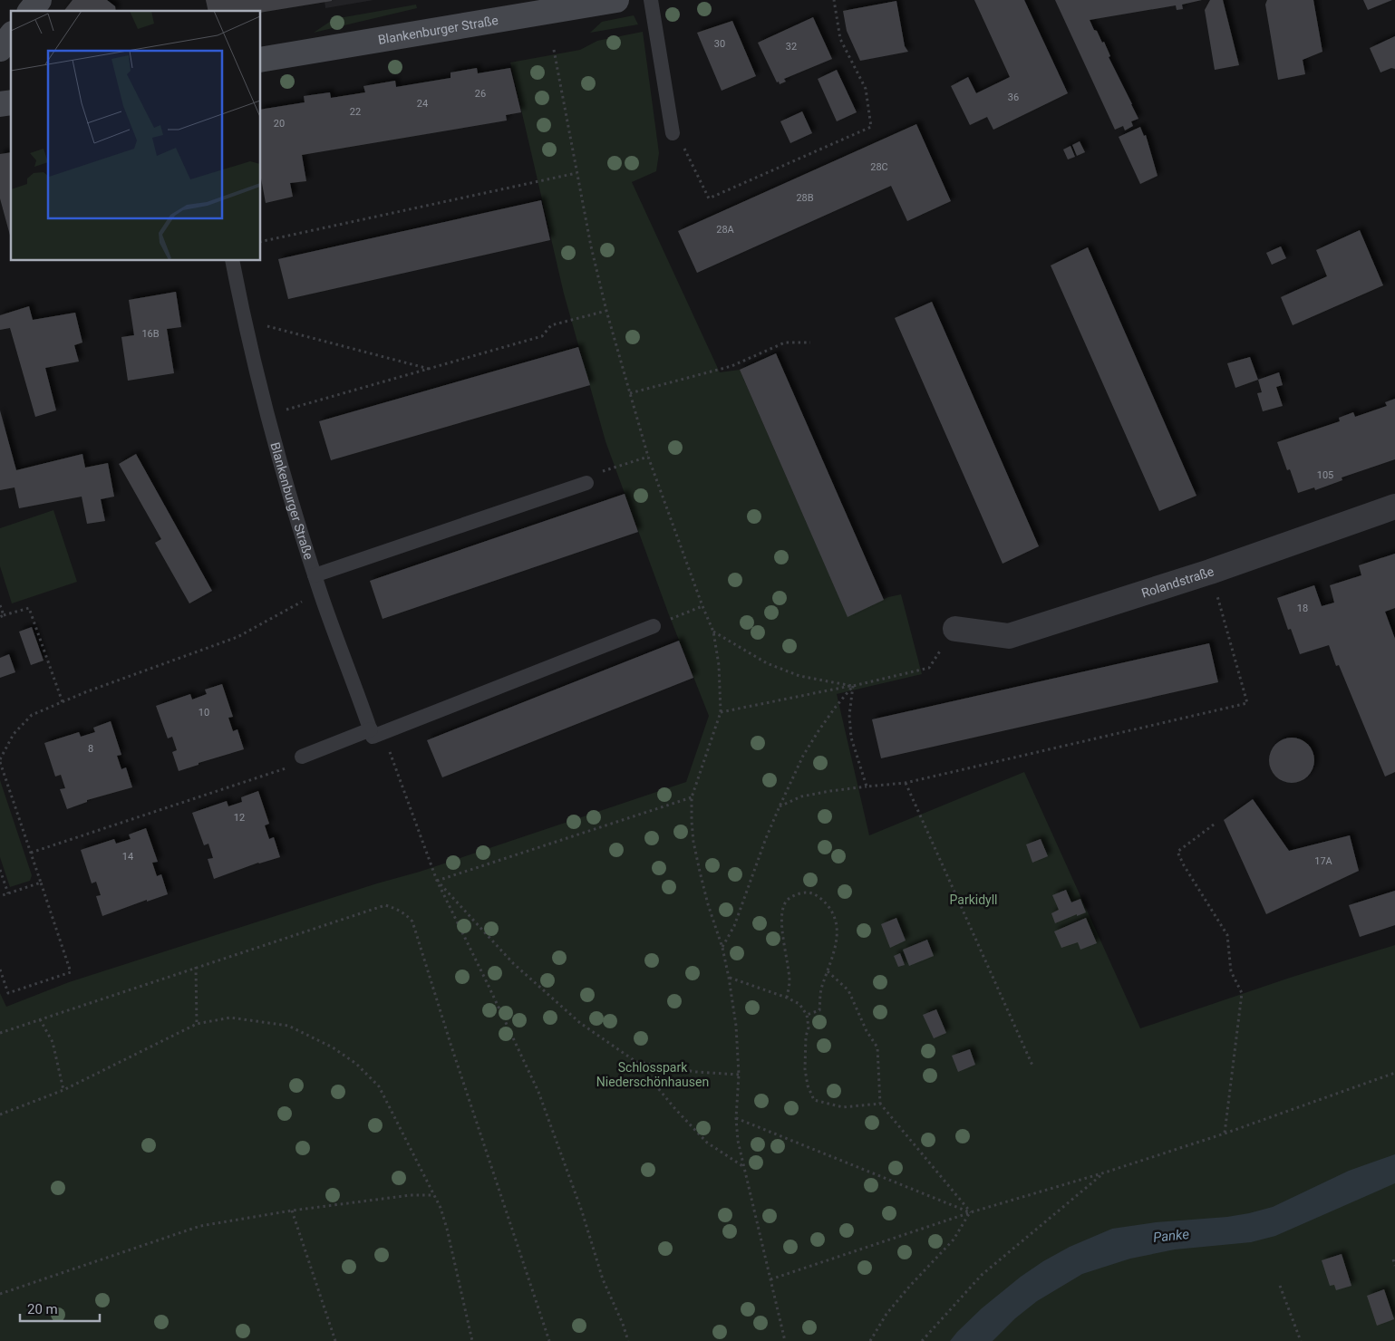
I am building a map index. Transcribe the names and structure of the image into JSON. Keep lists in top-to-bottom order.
{
  "streets": {
    "main road": ["Blankenburger Straße"],
    "street": ["Rolandstraße"]
  },
  "water": ["Panke"],
  "parks": ["Parkidyll", "Schlosspark Niederschönhausen"],
  "house_numbers": [
    "30",
    "32",
    "26",
    "36",
    "24",
    "22",
    "20",
    "28C",
    "28B",
    "28A",
    "16B",
    "105",
    "18",
    "10",
    "8",
    "12",
    "14",
    "17A"
  ],
  "scale_bar": "20 m"
}
